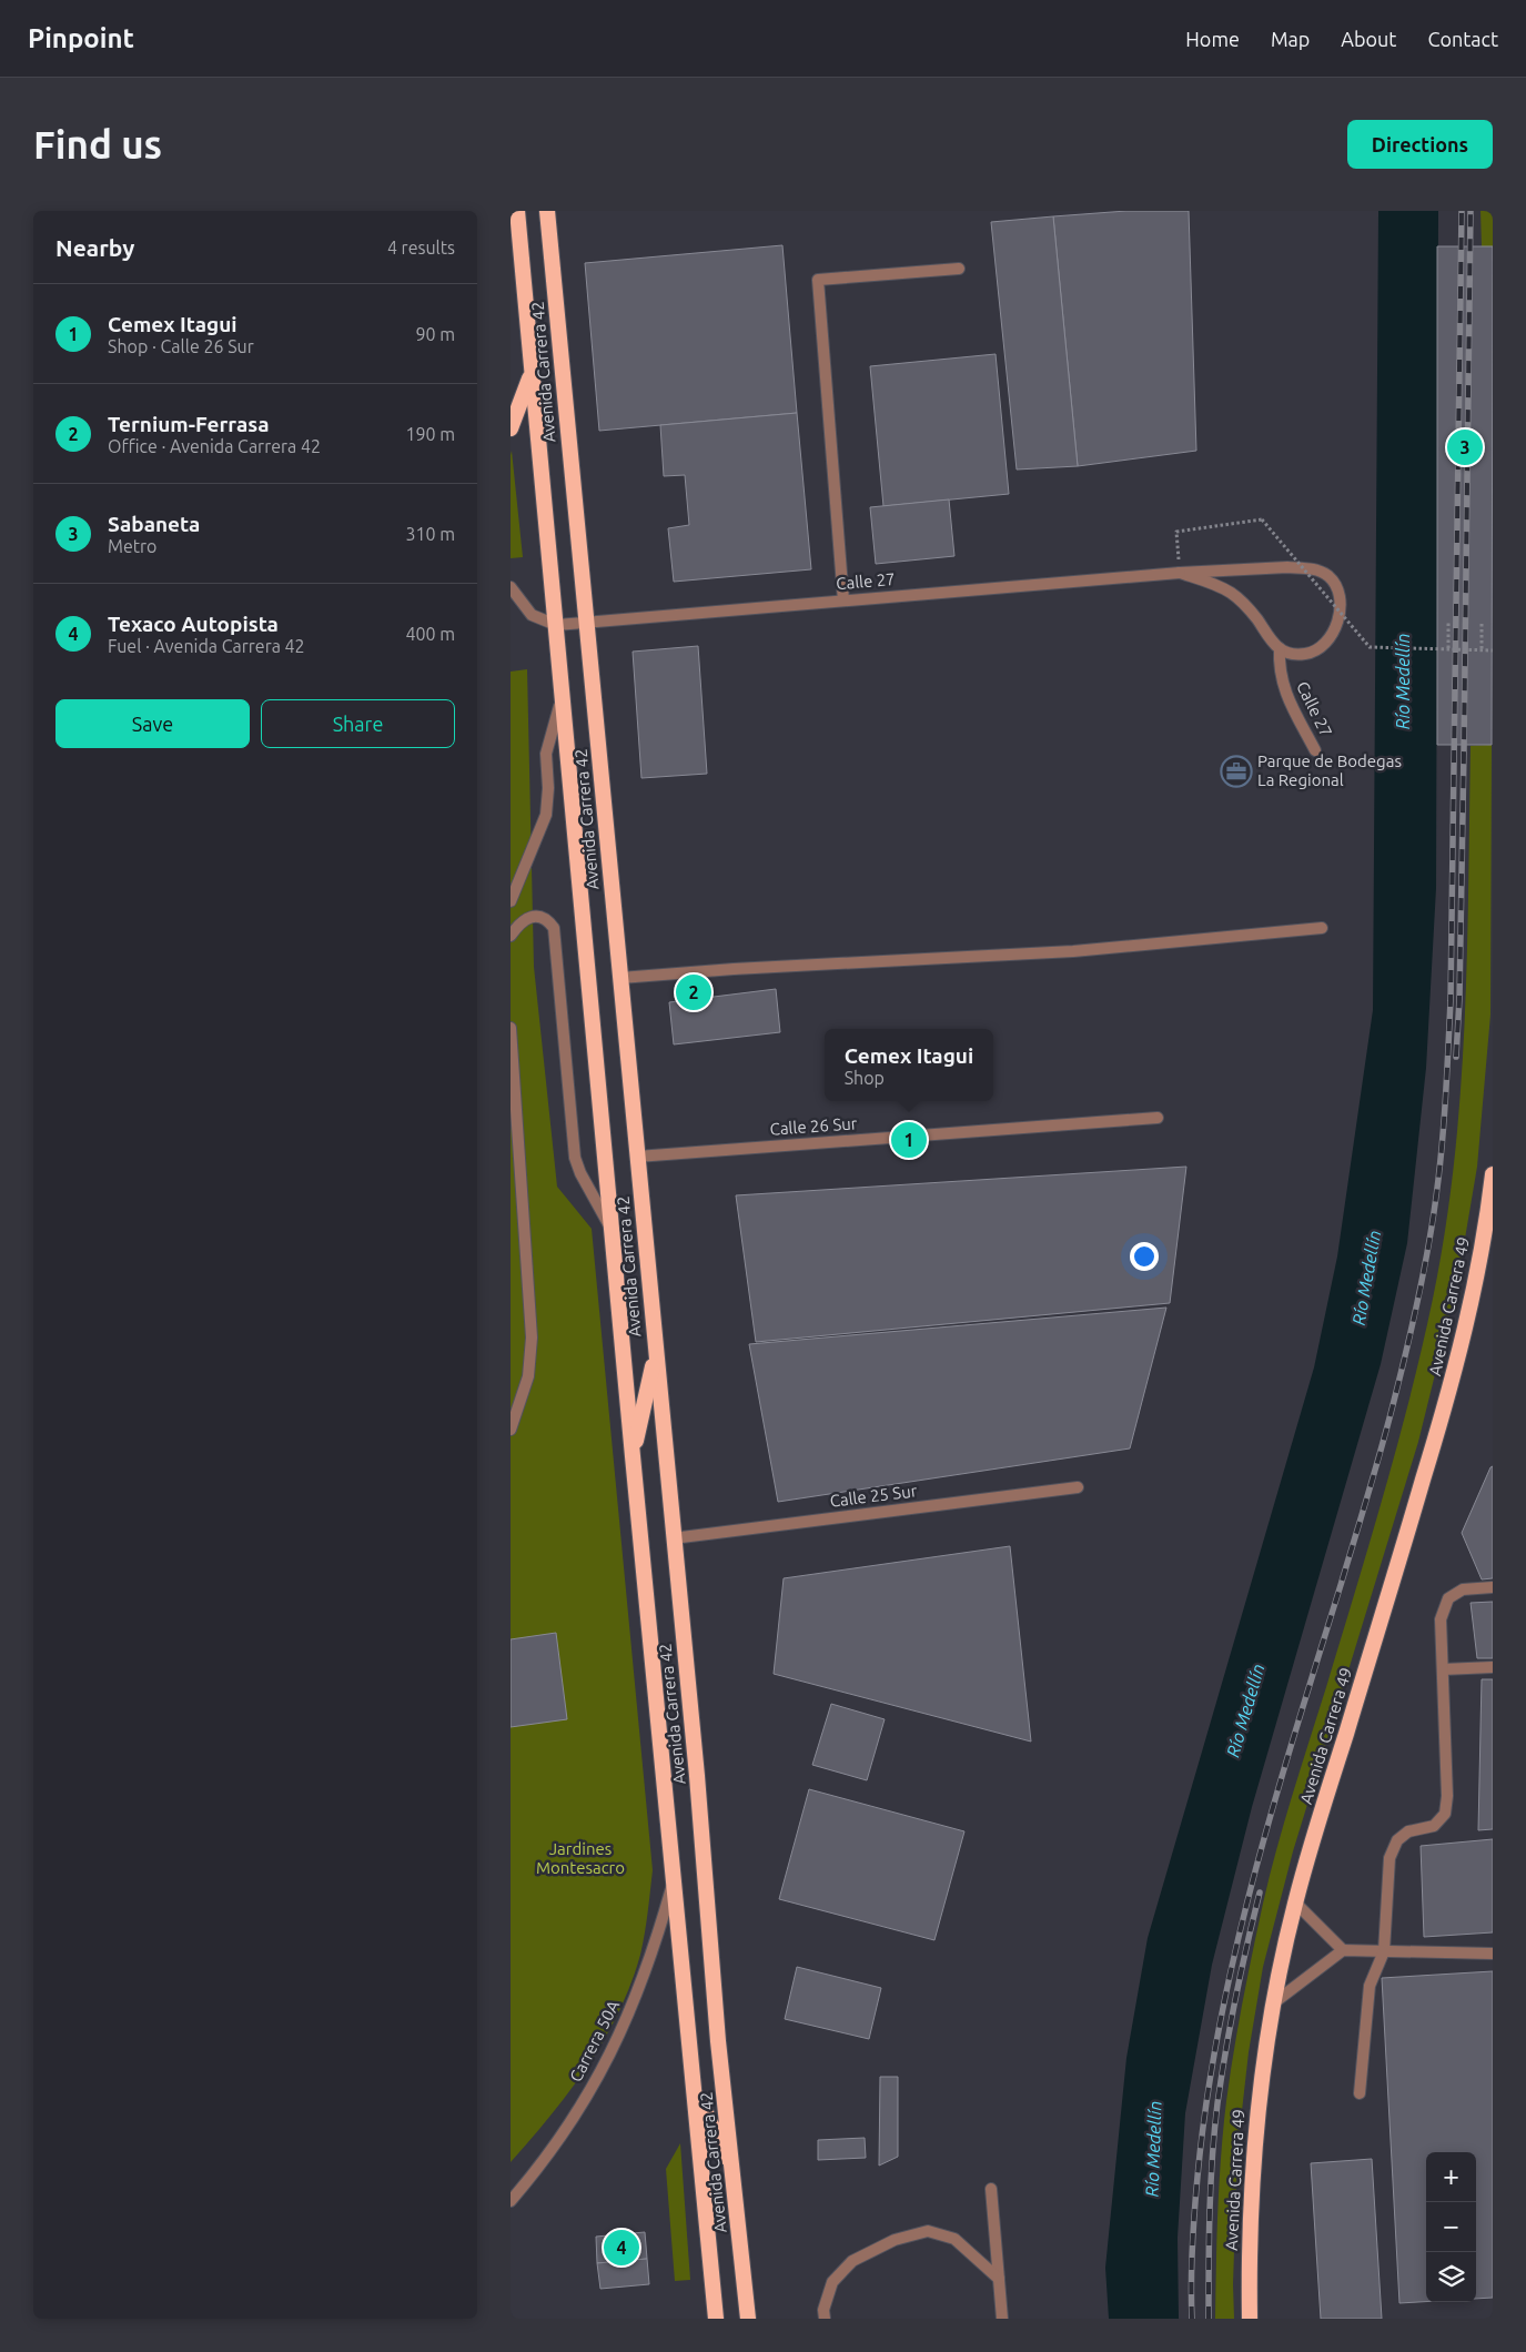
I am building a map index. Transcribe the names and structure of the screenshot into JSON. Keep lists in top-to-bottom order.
{
  "streets": {
    "highway": ["Avenida Carrera 42", "Avenida Carrera 49"],
    "street": [
      "Calle 27",
      "Calle 26 Sur",
      "Calle 25 Sur",
      "Carrera 50A"
    ]
  },
  "crossings": [
    ["Avenida Carrera 42", "Calle 27"],
    ["Avenida Carrera 42", "Calle 26 Sur"],
    ["Avenida Carrera 42", "Calle 25 Sur"],
    ["Avenida Carrera 42", "Carrera 50A"]
  ],
  "water": ["Río Medellín"],
  "parks": ["Jardines Montesacro"],
  "places": {
    "office": ["Parque de Bodegas La Regional"]
  },
  "page": {
    "header": "Pinpoint",
    "nav": [
      "Home",
      "Map",
      "About",
      "Contact"
    ],
    "buttons": [
      "Directions",
      ["Save", "Share"]
    ],
    "title": "Find us",
    "heading": ["Nearby", "4 results"],
    "list": [
      {
        "mark": "1",
        "name": "Cemex Itagui",
        "note": "Shop · Calle 26 Sur",
        "value": "90 m"
      },
      {
        "mark": "2",
        "name": "Ternium-Ferrasa",
        "note": "Office · Avenida Carrera 42",
        "value": "190 m"
      },
      {
        "mark": "3",
        "name": "Sabaneta",
        "note": "Metro",
        "value": "310 m"
      },
      {
        "mark": "4",
        "name": "Texaco Autopista",
        "note": "Fuel · Avenida Carrera 42",
        "value": "400 m"
      }
    ],
    "pins": [
      "3",
      "2",
      "1",
      "4"
    ],
    "popup": ["Cemex Itagui", "Shop"],
    "map_buttons": ["+", "−"]
  }
}
